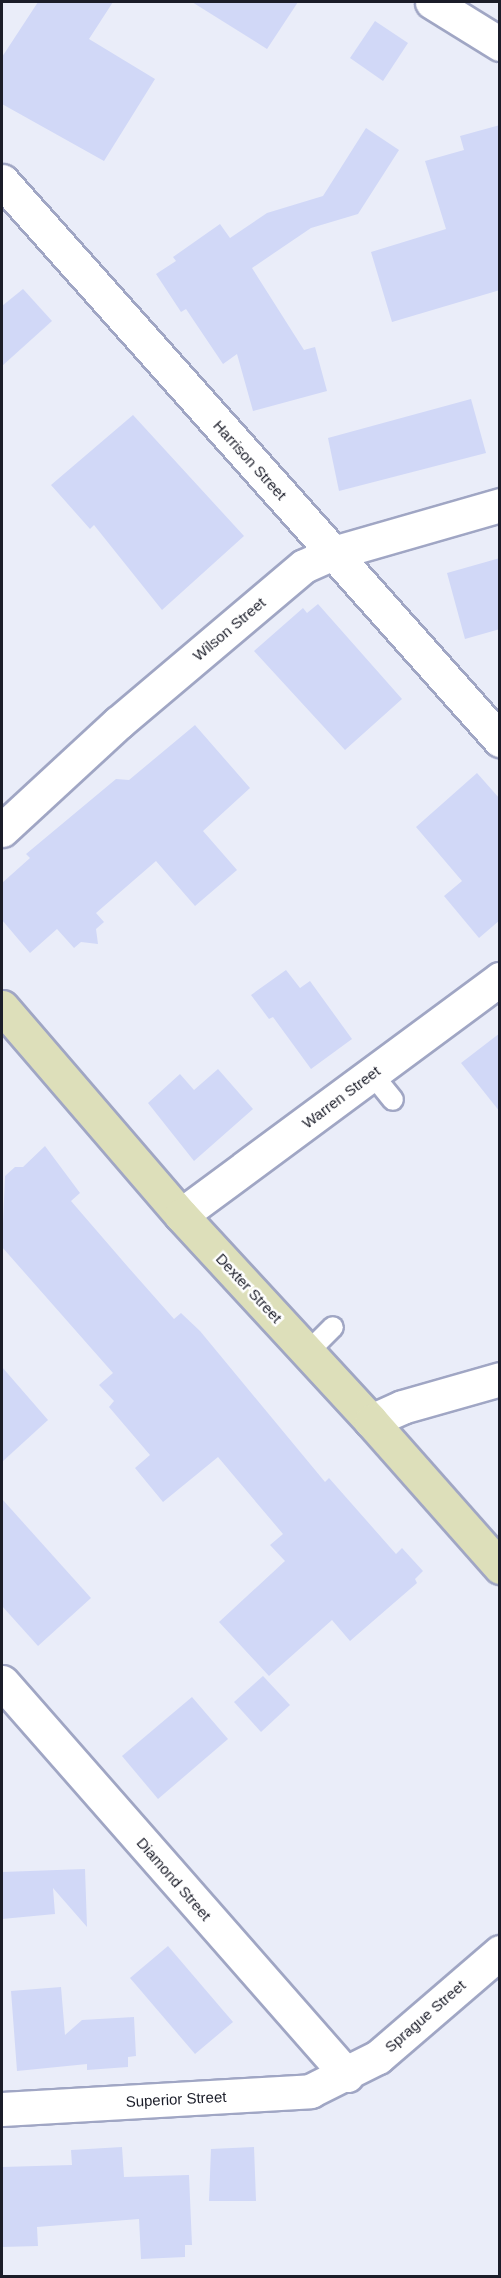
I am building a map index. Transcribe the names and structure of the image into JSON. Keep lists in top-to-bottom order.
{
  "streets": {
    "street": [
      "Harrison Street",
      "Wilson Street",
      "Warren Street",
      "Dexter Street",
      "Diamond Street",
      "Sprague Street",
      "Superior Street"
    ]
  },
  "crossings": [
    ["Harrison Street", "Wilson Street"],
    ["Warren Street", "Dexter Street"],
    ["Diamond Street", "Sprague Street"],
    ["Diamond Street", "Superior Street"],
    ["Sprague Street", "Superior Street"]
  ]
}
